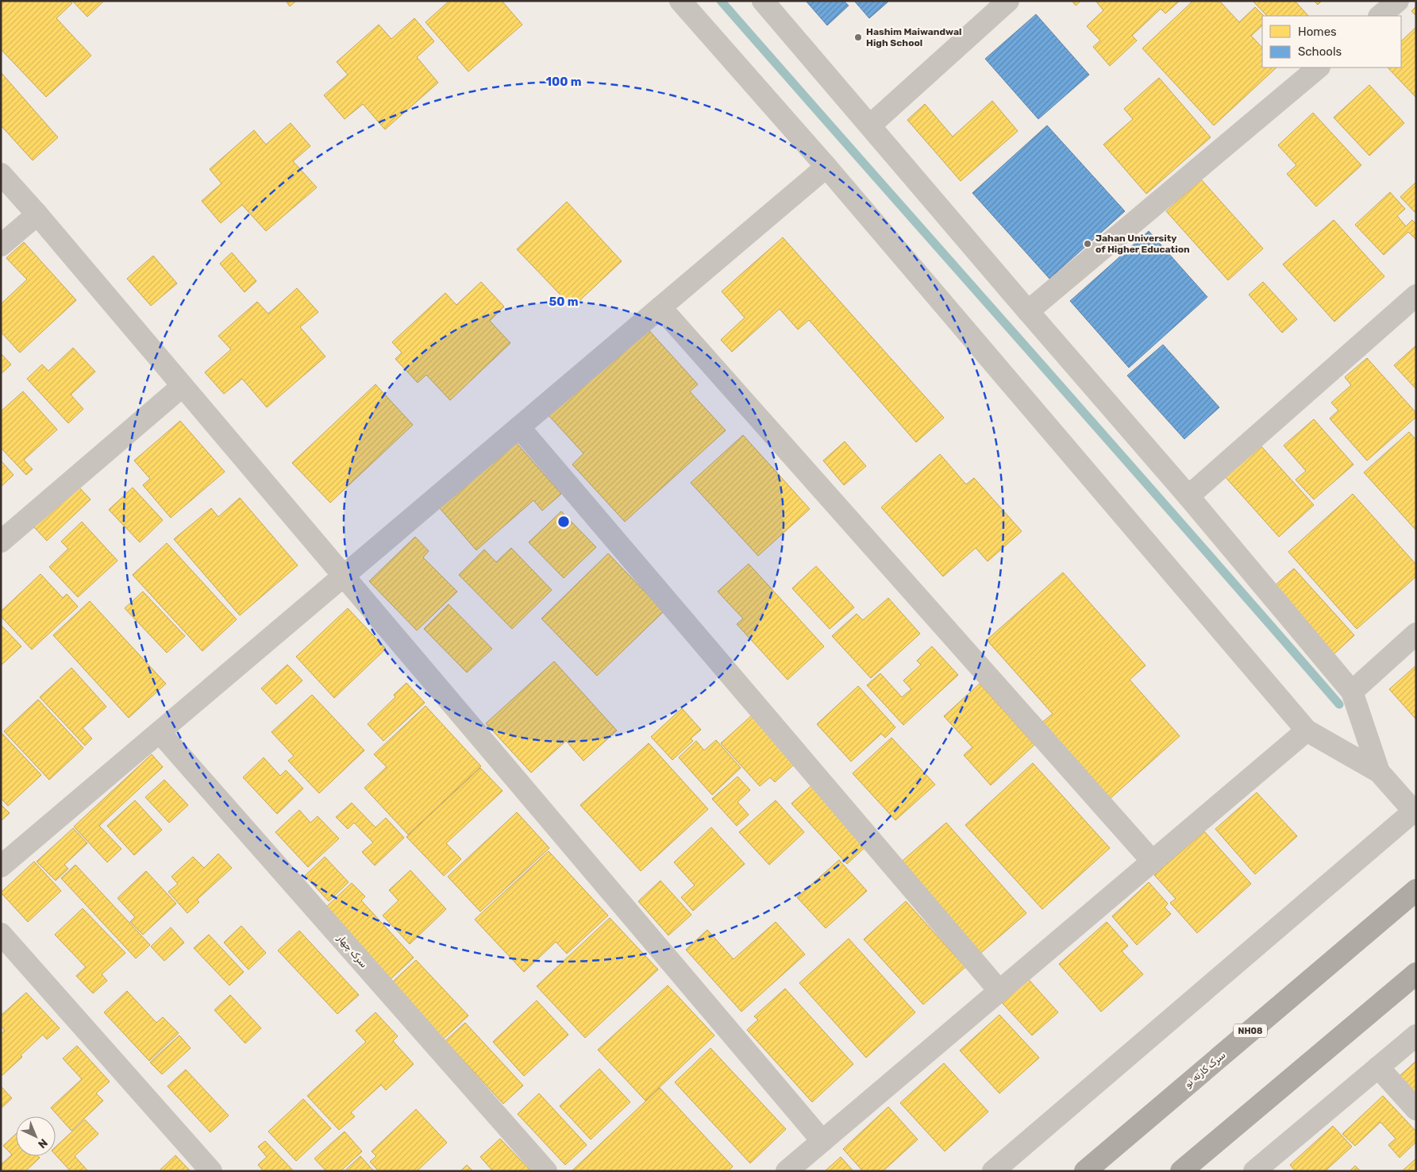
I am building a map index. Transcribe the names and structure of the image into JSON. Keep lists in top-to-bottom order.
{
  "streets": {
    "highway": ["NH08", "سرک کارته نو"],
    "street": ["سرک چهار"]
  },
  "places": ["Hashim Maiwandwal High School", "Jahan University of Higher Education"],
  "legend": ["Homes", "Schools"],
  "north": "bottom right",
  "rings": ["100 m", "50 m"]
}
